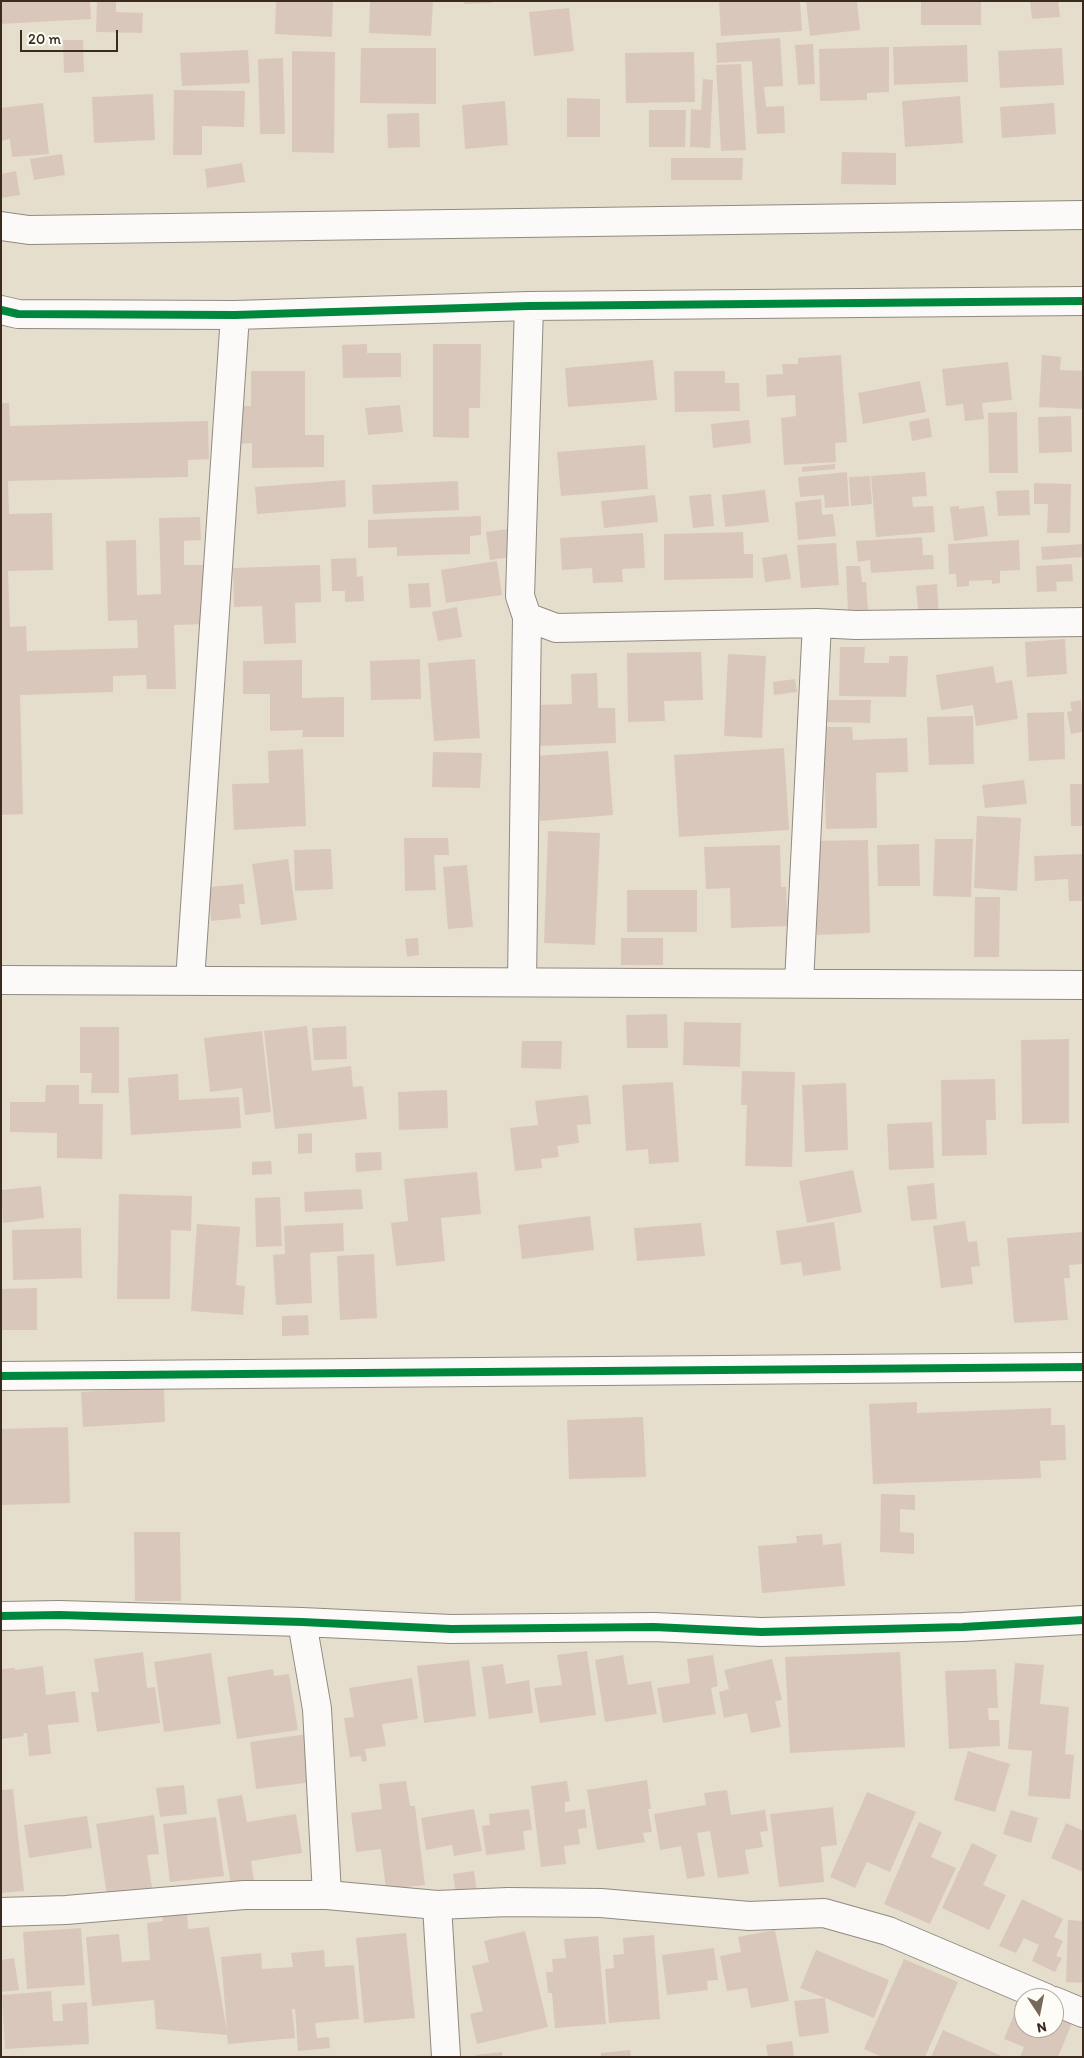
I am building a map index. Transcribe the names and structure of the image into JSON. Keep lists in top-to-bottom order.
{
  "scale_bar": "20 m",
  "north": "bottom"
}
